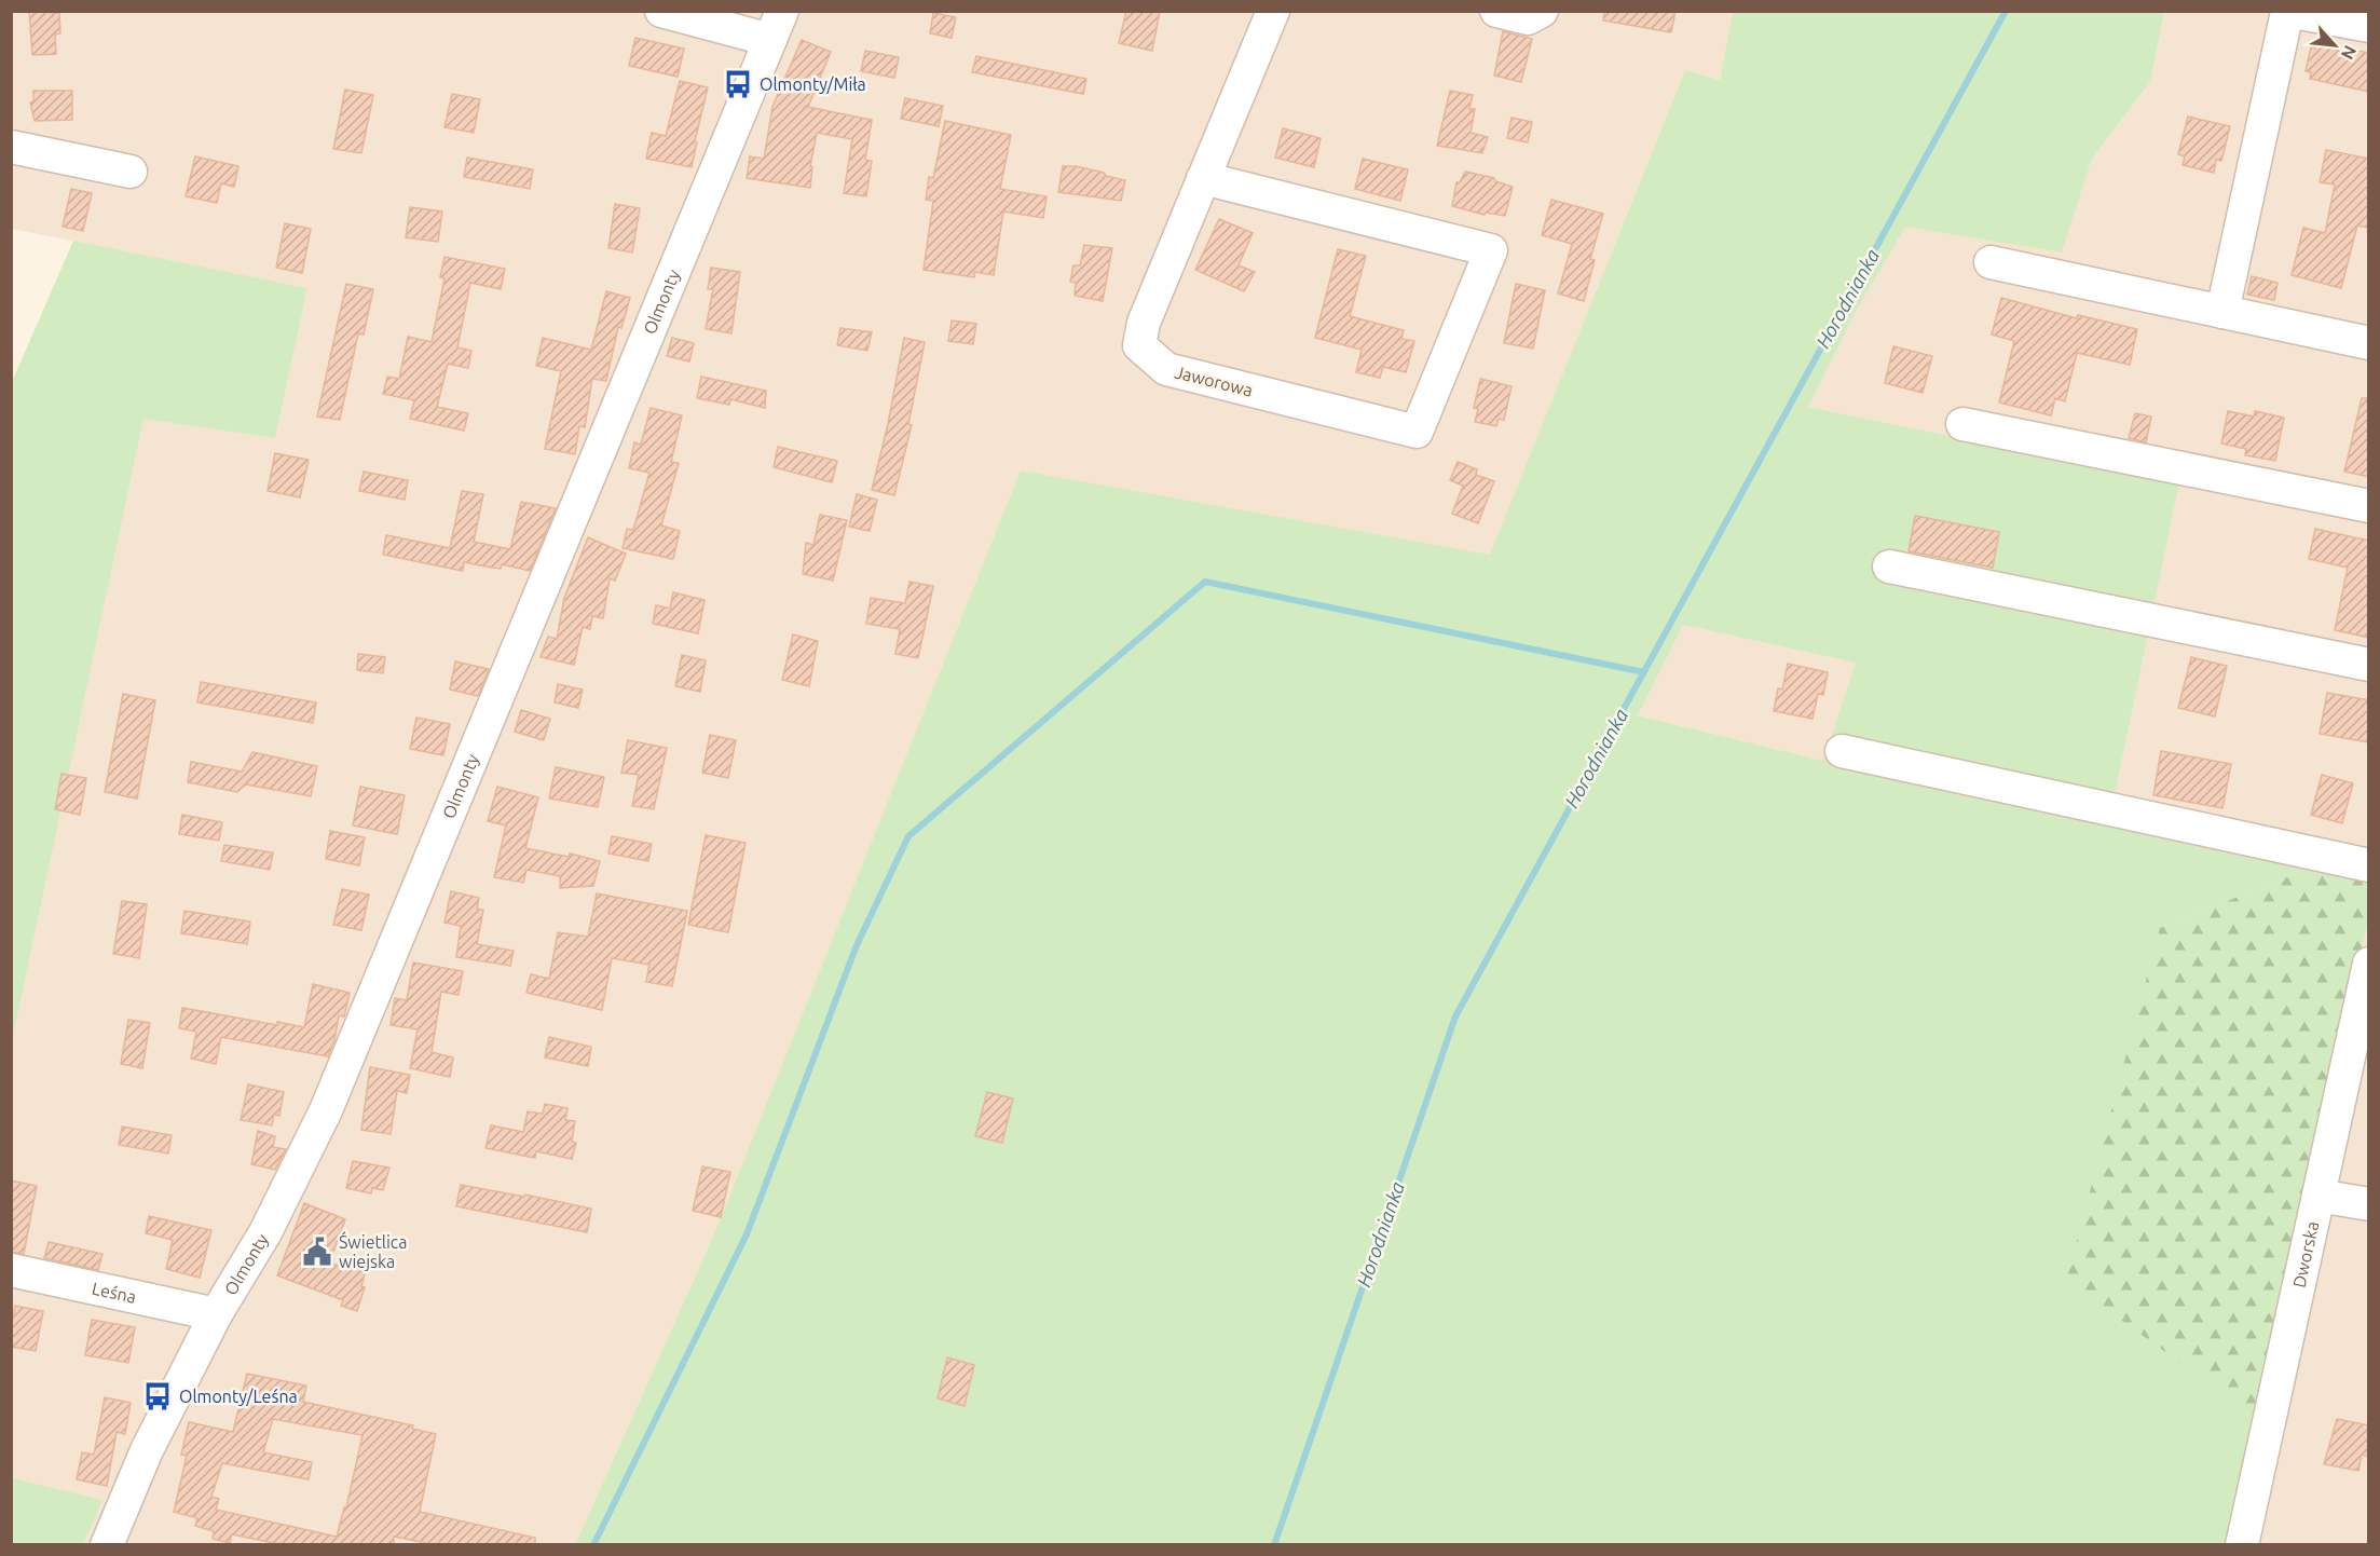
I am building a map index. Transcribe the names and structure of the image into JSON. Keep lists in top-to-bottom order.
{
  "streets": {
    "street": [
      "Olmonty",
      "Jaworowa",
      "Dworska",
      "Leśna"
    ]
  },
  "crossings": [
    ["Olmonty", "Leśna"]
  ],
  "water": ["Horodnianka"],
  "places": {
    "bus stop": ["Olmonty/Miła", "Olmonty/Leśna"],
    "public building": ["Świetlica wiejska"]
  },
  "north": "bottom right"
}
